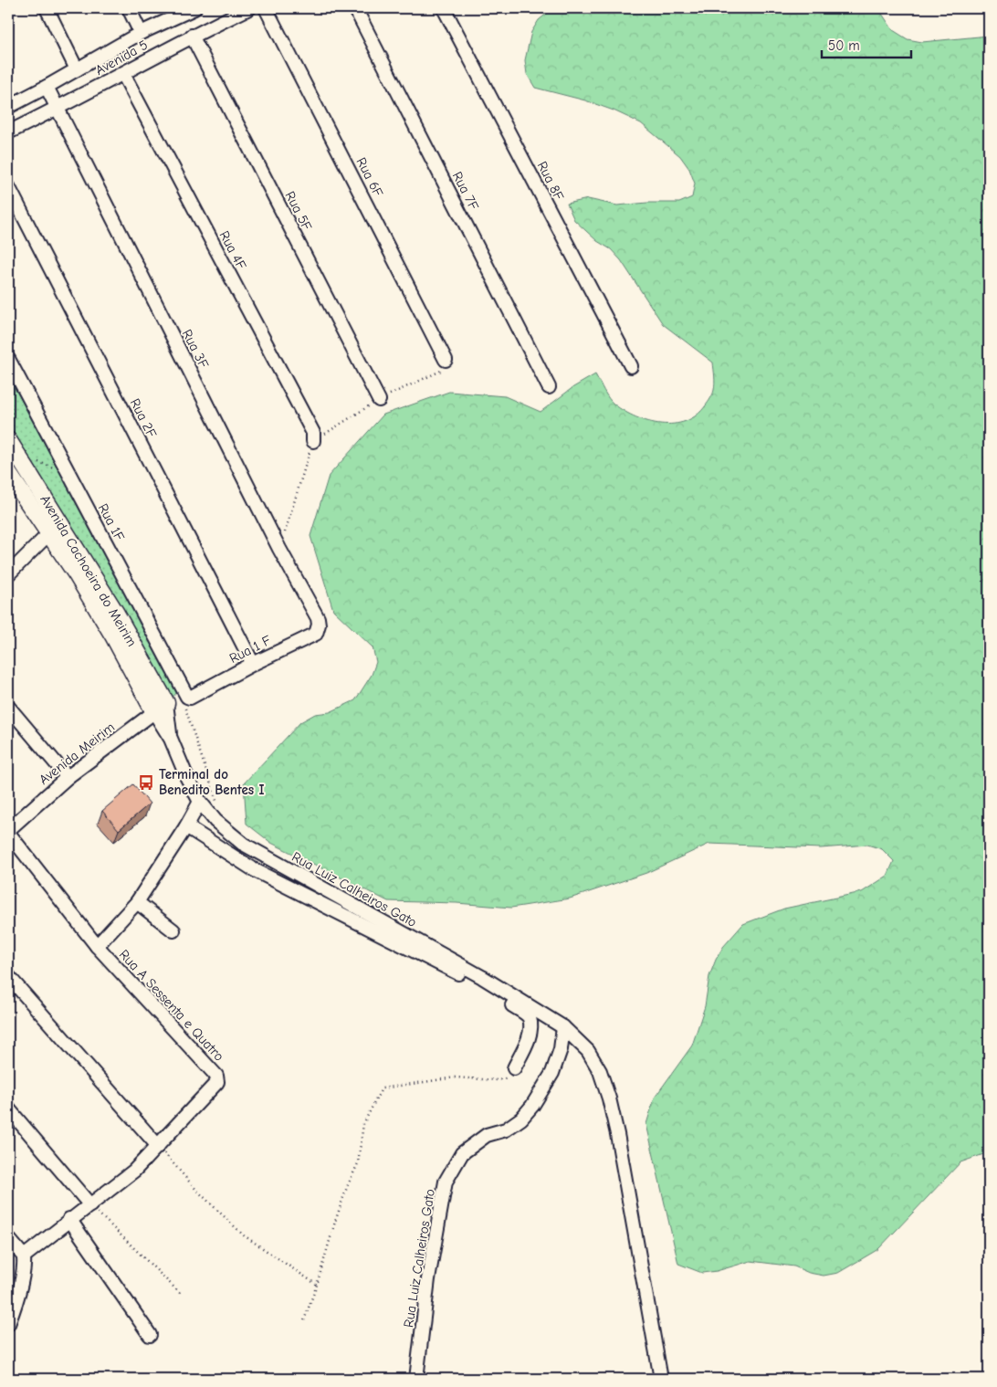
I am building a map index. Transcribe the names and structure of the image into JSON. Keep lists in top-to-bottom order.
{
  "streets": {
    "street": [
      "Avenida 5",
      "Rua 6F",
      "Rua 8F",
      "Rua 7F",
      "Rua 5F",
      "Rua 4F",
      "Rua 3F",
      "Rua 2F",
      "Rua 1F",
      "Avenida Cachoeira do Meirim",
      "Rua 1 F",
      "Avenida Meirim",
      "Rua Luiz Calheiros Gato",
      "Rua A Sessenta e Quatro"
    ]
  },
  "crossings": [
    ["Avenida 5", "Rua 5F"],
    ["Avenida 5", "Rua 4F"],
    ["Avenida 5", "Rua 3F"],
    ["Rua 3F", "Rua 1 F"],
    ["Rua 2F", "Rua 1 F"],
    ["Rua 1F", "Rua 1 F"],
    ["Avenida Cachoeira do Meirim", "Avenida Meirim"],
    ["Avenida Cachoeira do Meirim", "Rua Luiz Calheiros Gato"],
    ["Avenida Meirim", "Rua Luiz Calheiros Gato"],
    ["Avenida Meirim", "Rua A Sessenta e Quatro"]
  ],
  "places": {
    "bus stop": ["Terminal do Benedito Bentes I"]
  },
  "scale_bar": "50 m"
}
